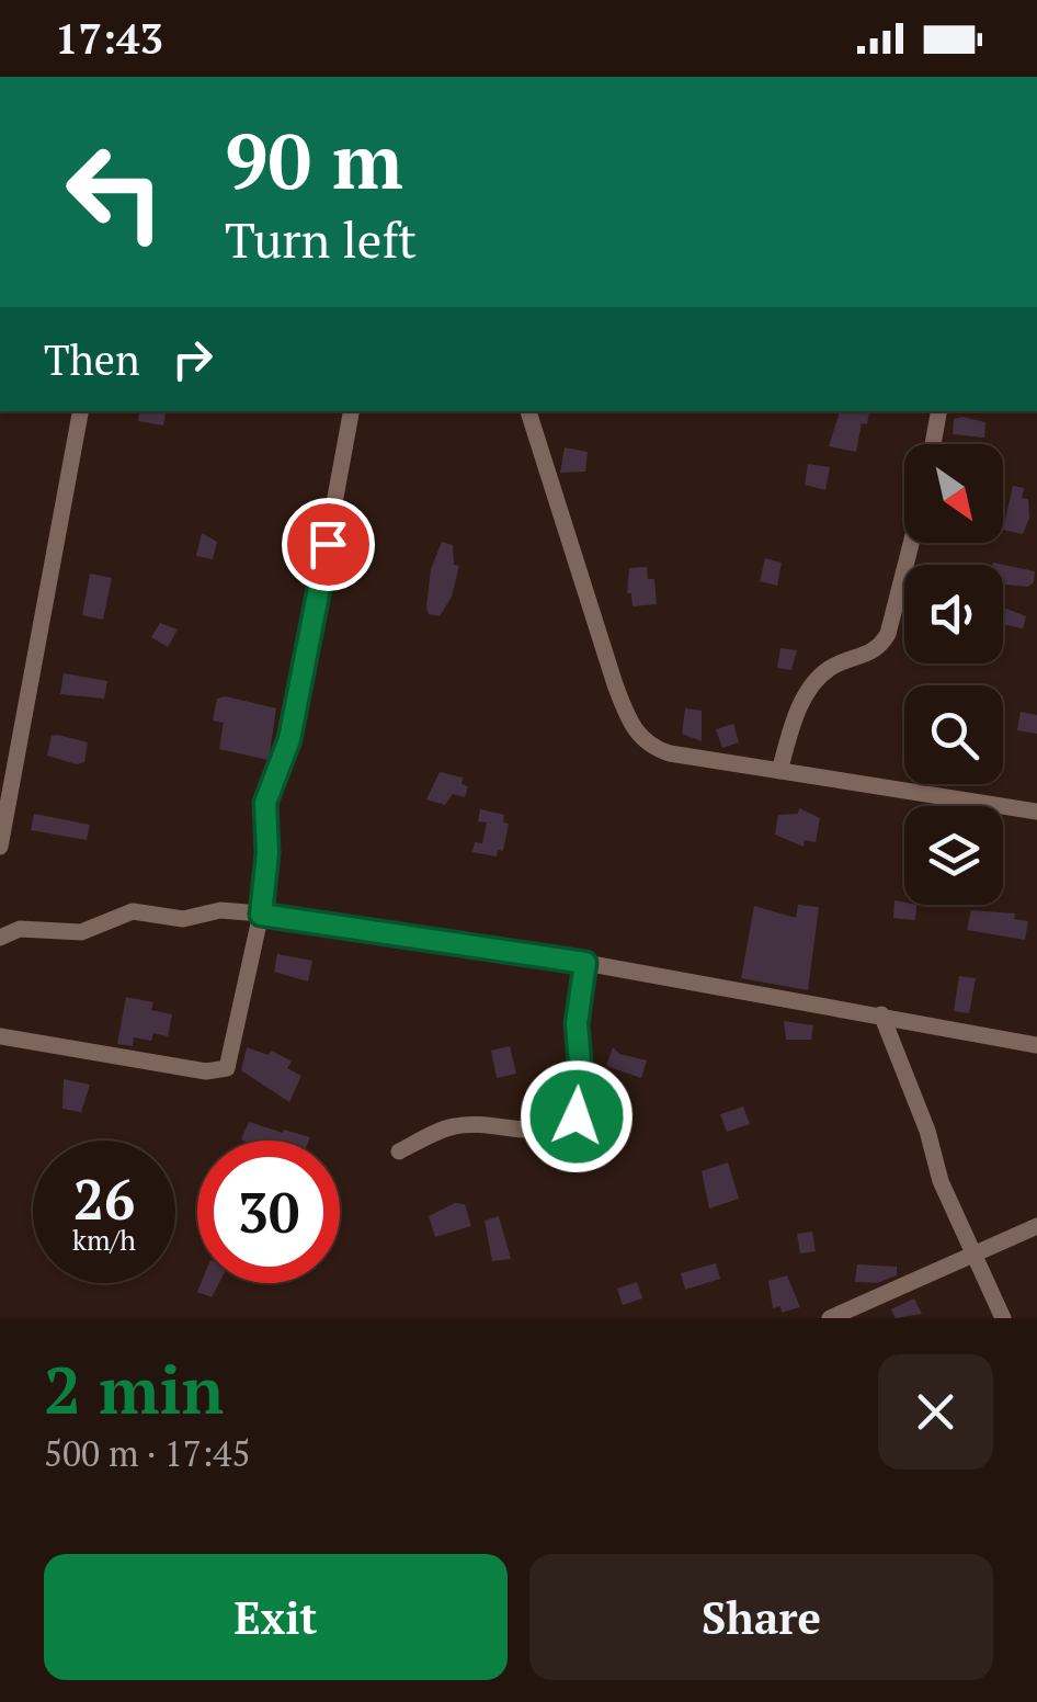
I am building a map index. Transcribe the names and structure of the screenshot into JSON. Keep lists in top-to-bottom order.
{
  "north": "bottom right",
  "page": {
    "status": "17:43",
    "turn": ["90 m", "Turn left"],
    "then": "Then",
    "speed": "26 km/h",
    "limit": "30",
    "heading": ["2 min", "500 m · 17:45"],
    "buttons": ["Exit", "Share"]
  }
}
